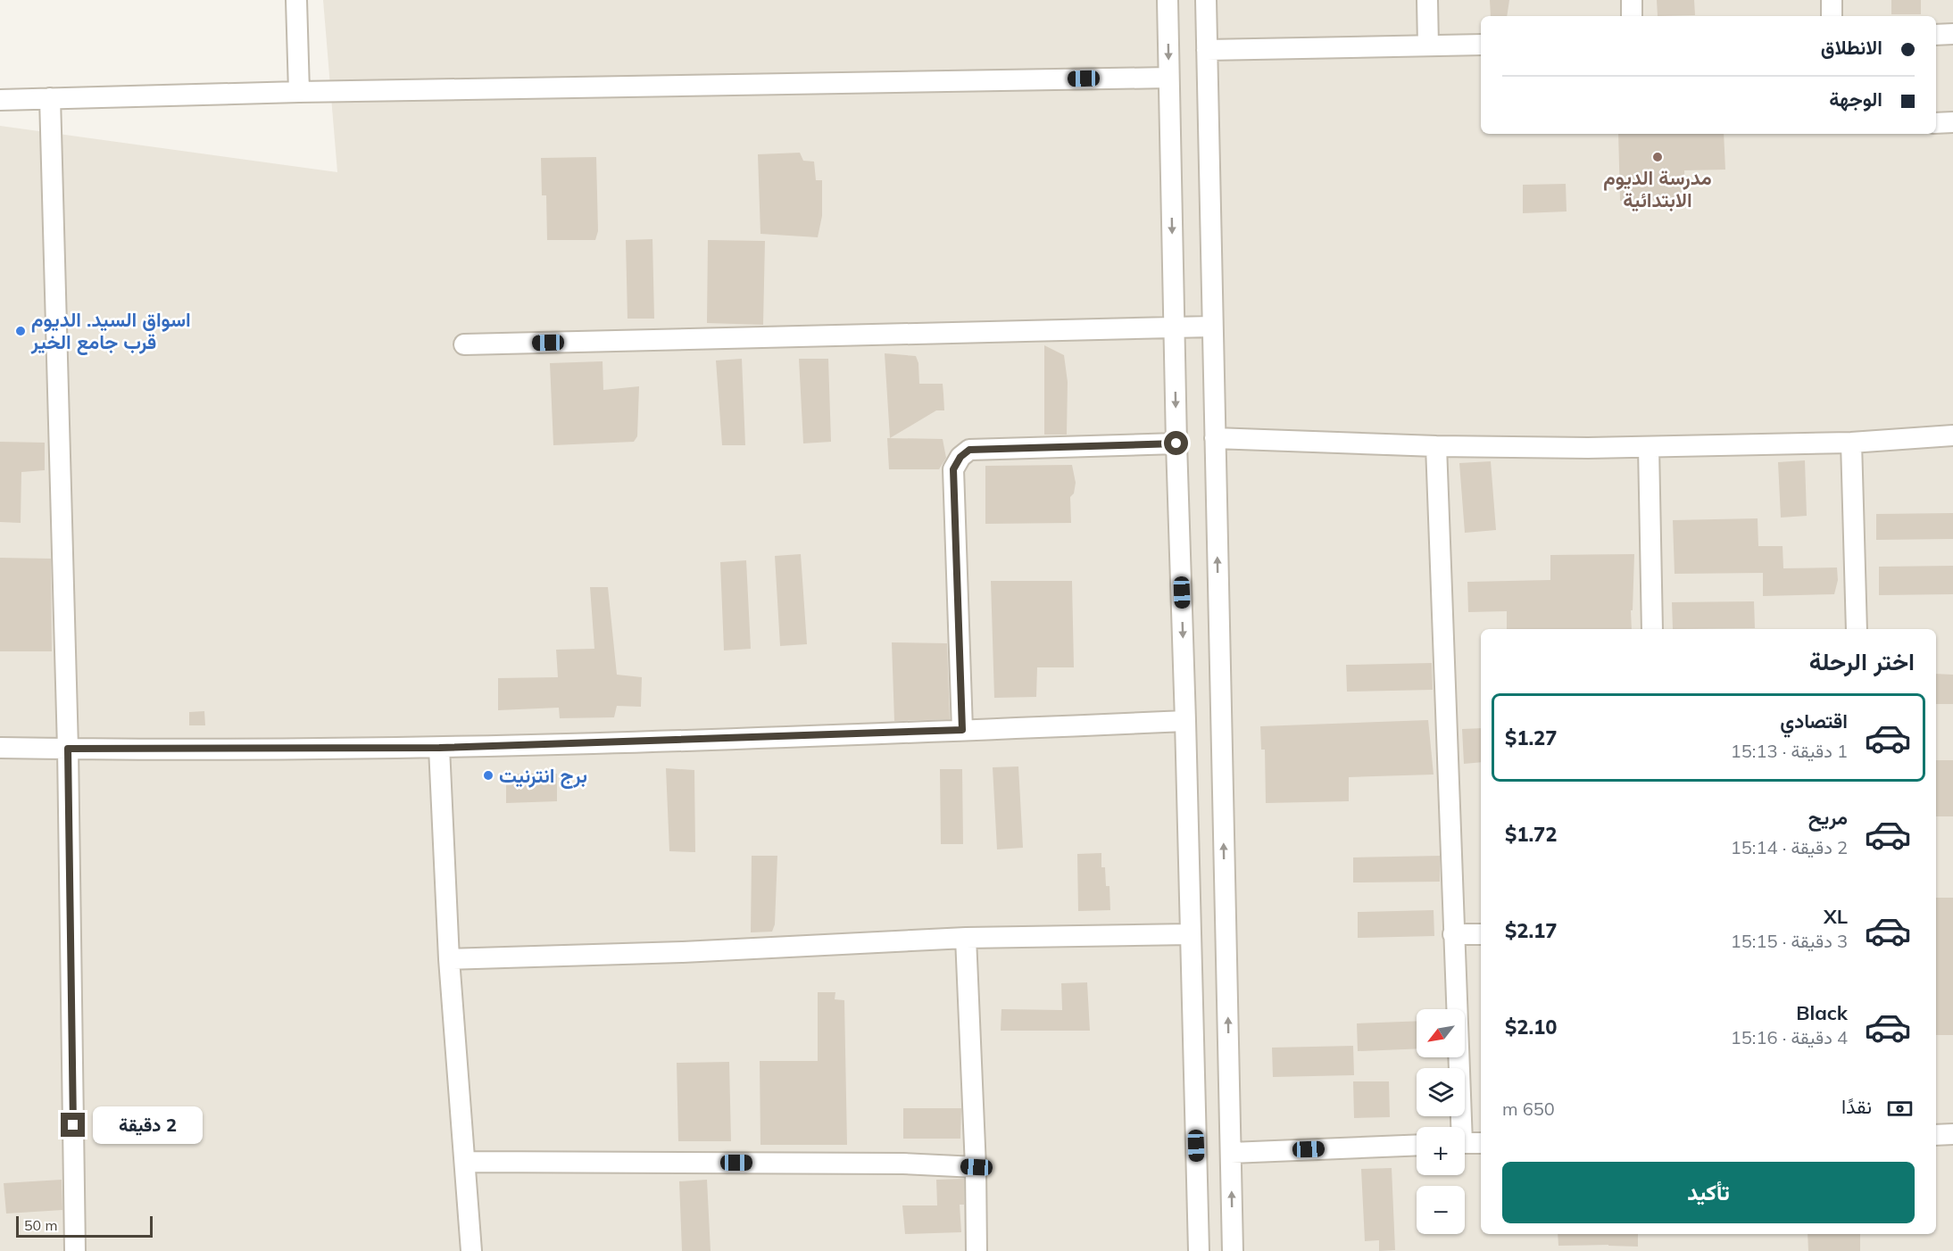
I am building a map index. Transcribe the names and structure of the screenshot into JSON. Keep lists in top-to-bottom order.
{
  "places": ["مدرسة الديوم الابتدائية", "اسواق السيد. الديوم قرب جامع الخير", "برج انترنيت"],
  "scale_bar": "50 m",
  "north": "bottom left",
  "page": {
    "banner": ["الانطلاق", "الوجهة"],
    "heading": "اختر الرحلة",
    "list": [
      {
        "name": "اقتصادي",
        "note": "1 دقيقة · 15:13",
        "value": "$1.27"
      },
      {
        "name": "مريح",
        "note": "2 دقيقة · 15:14",
        "value": "$1.72"
      },
      {
        "name": "XL",
        "note": "3 دقيقة · 15:15",
        "value": "$2.17"
      },
      {
        "name": "Black",
        "note": "4 دقيقة · 15:16",
        "value": "$2.10"
      }
    ],
    "map_buttons": ["+", "−"],
    "pay": ["نقدًا", "650 m"],
    "bubble": "2 دقيقة",
    "buttons": "تأكيد",
    "scale": "50 m"
  }
}
